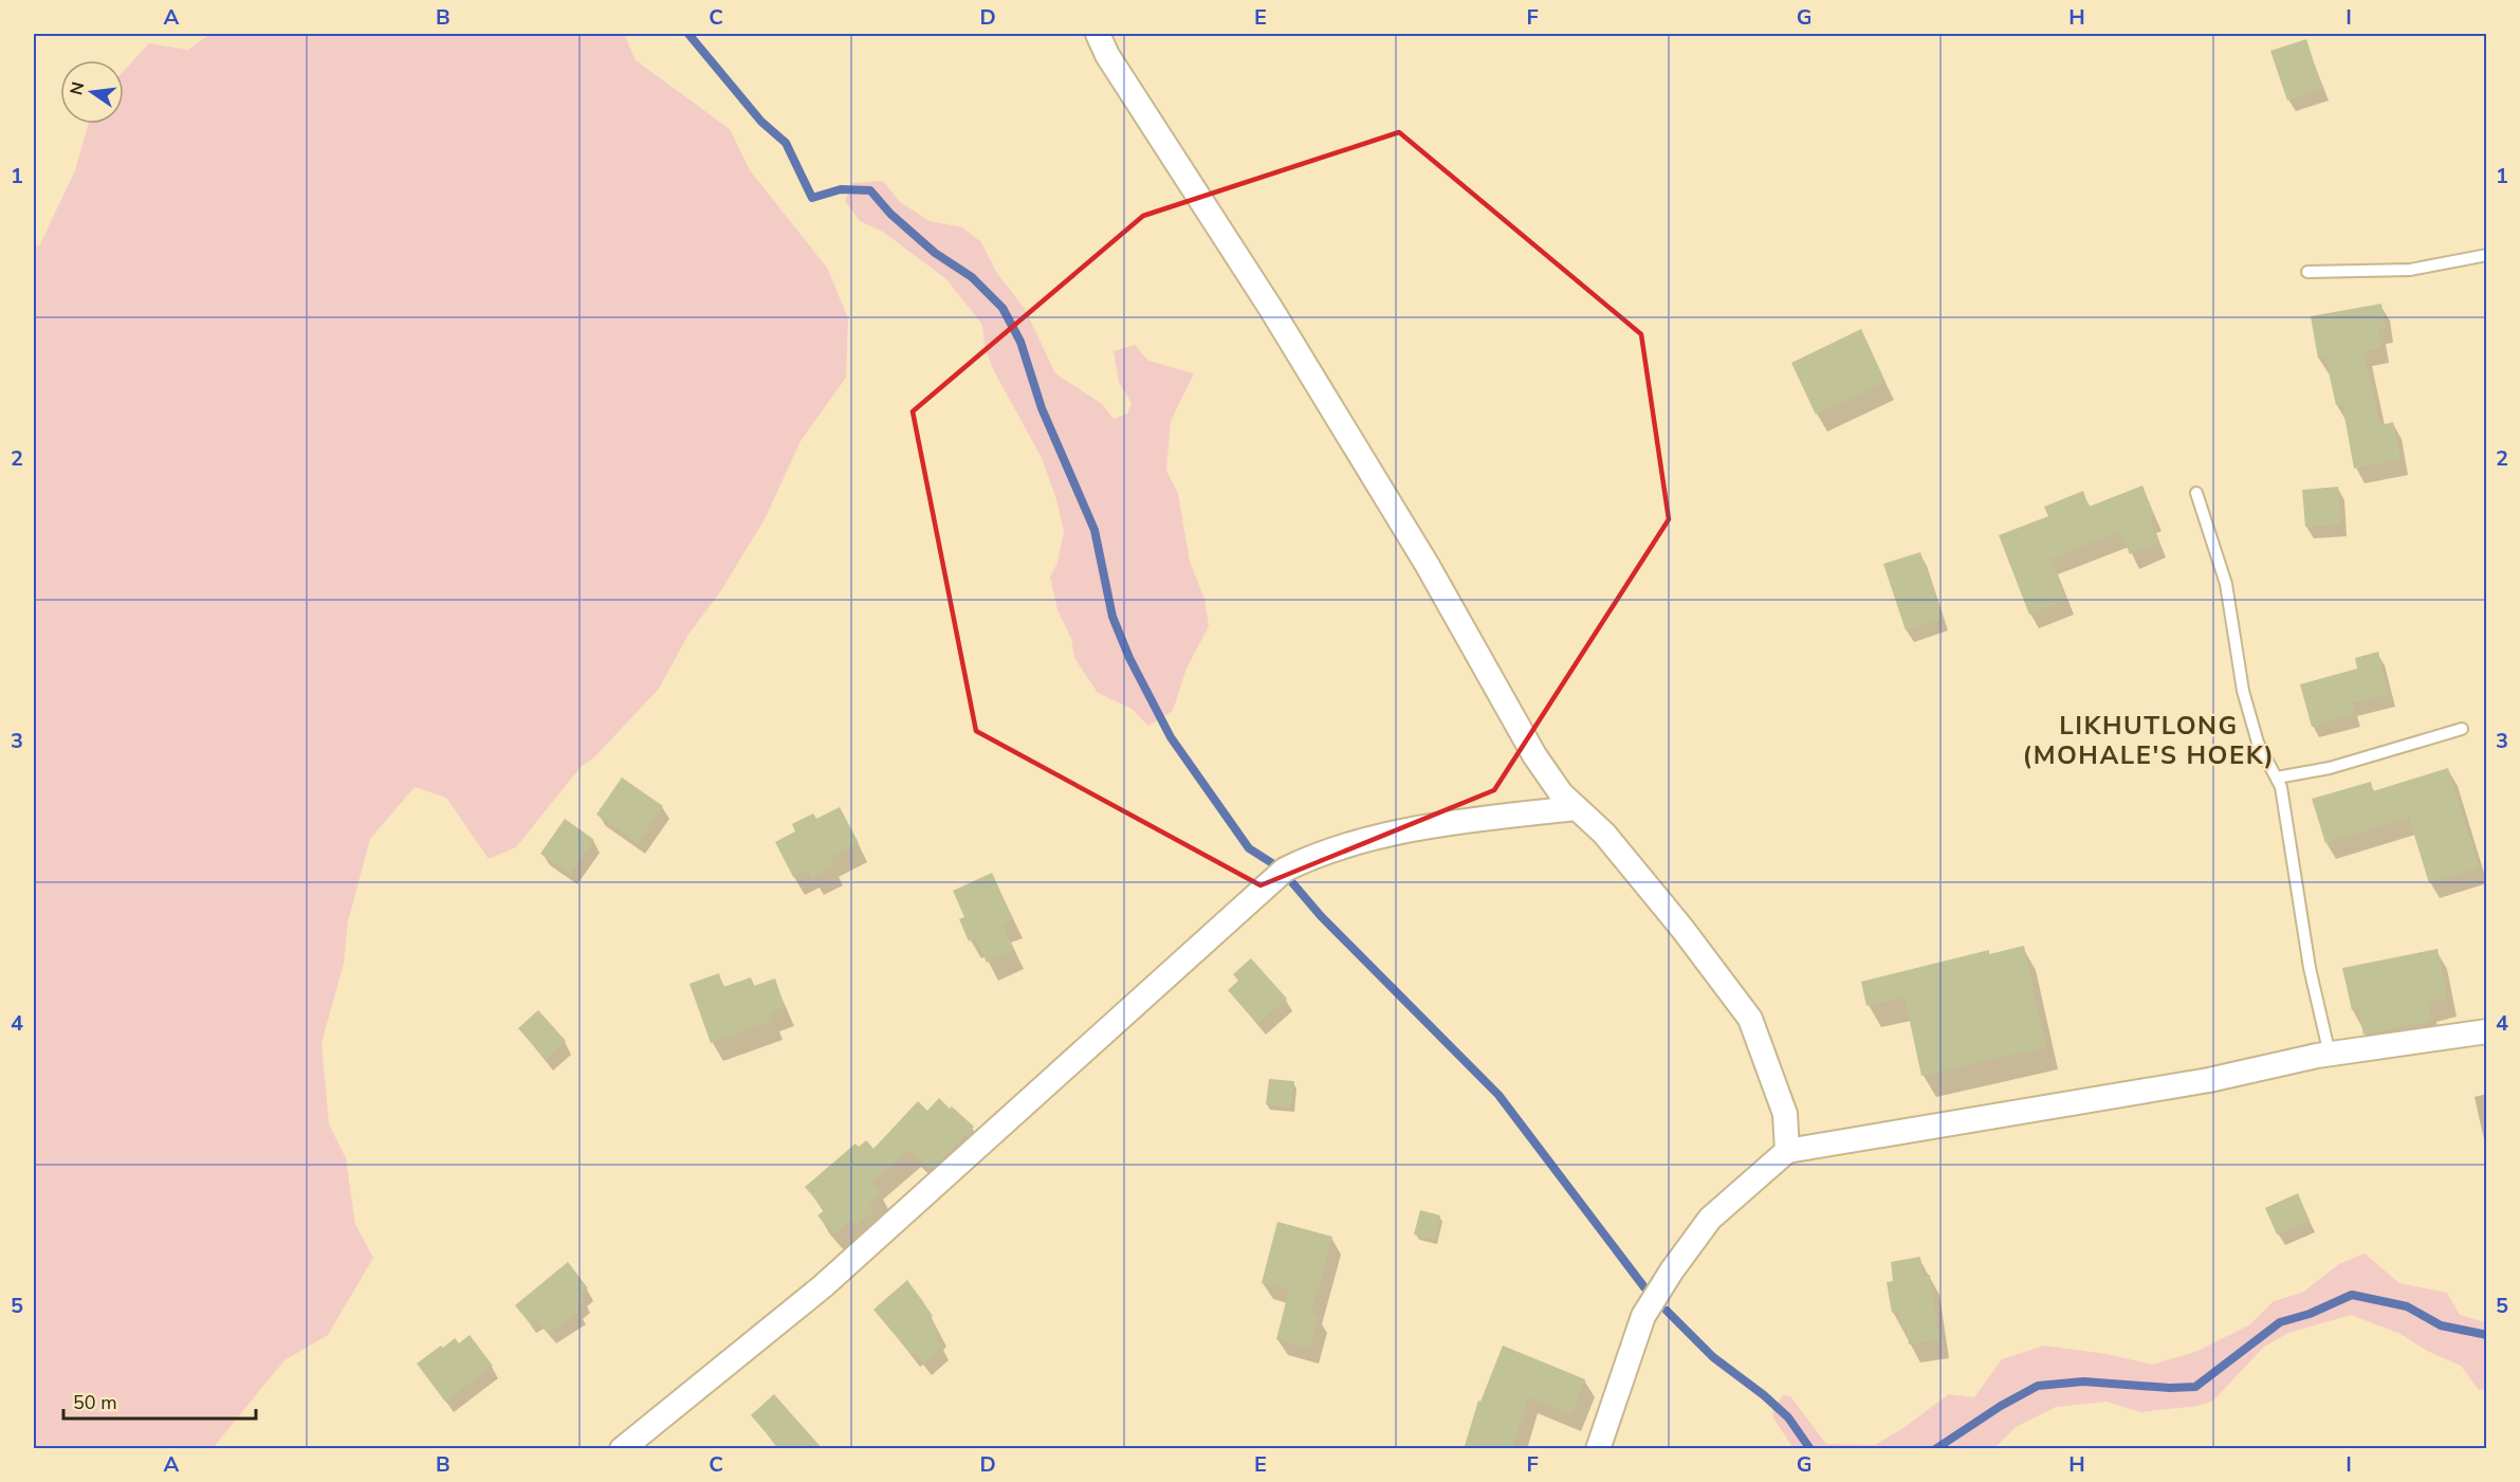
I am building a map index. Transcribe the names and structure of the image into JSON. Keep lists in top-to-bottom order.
{
  "districts": ["LIKHUTLONG (MOHALE'S HOEK)"],
  "scale_bar": "50 m",
  "north": "left",
  "grid": {
    "columns": [
      "A",
      "B",
      "C",
      "D",
      "E",
      "F",
      "G",
      "H",
      "I"
    ],
    "rows": [
      "1",
      "2",
      "3",
      "4",
      "5"
    ]
  }
}
